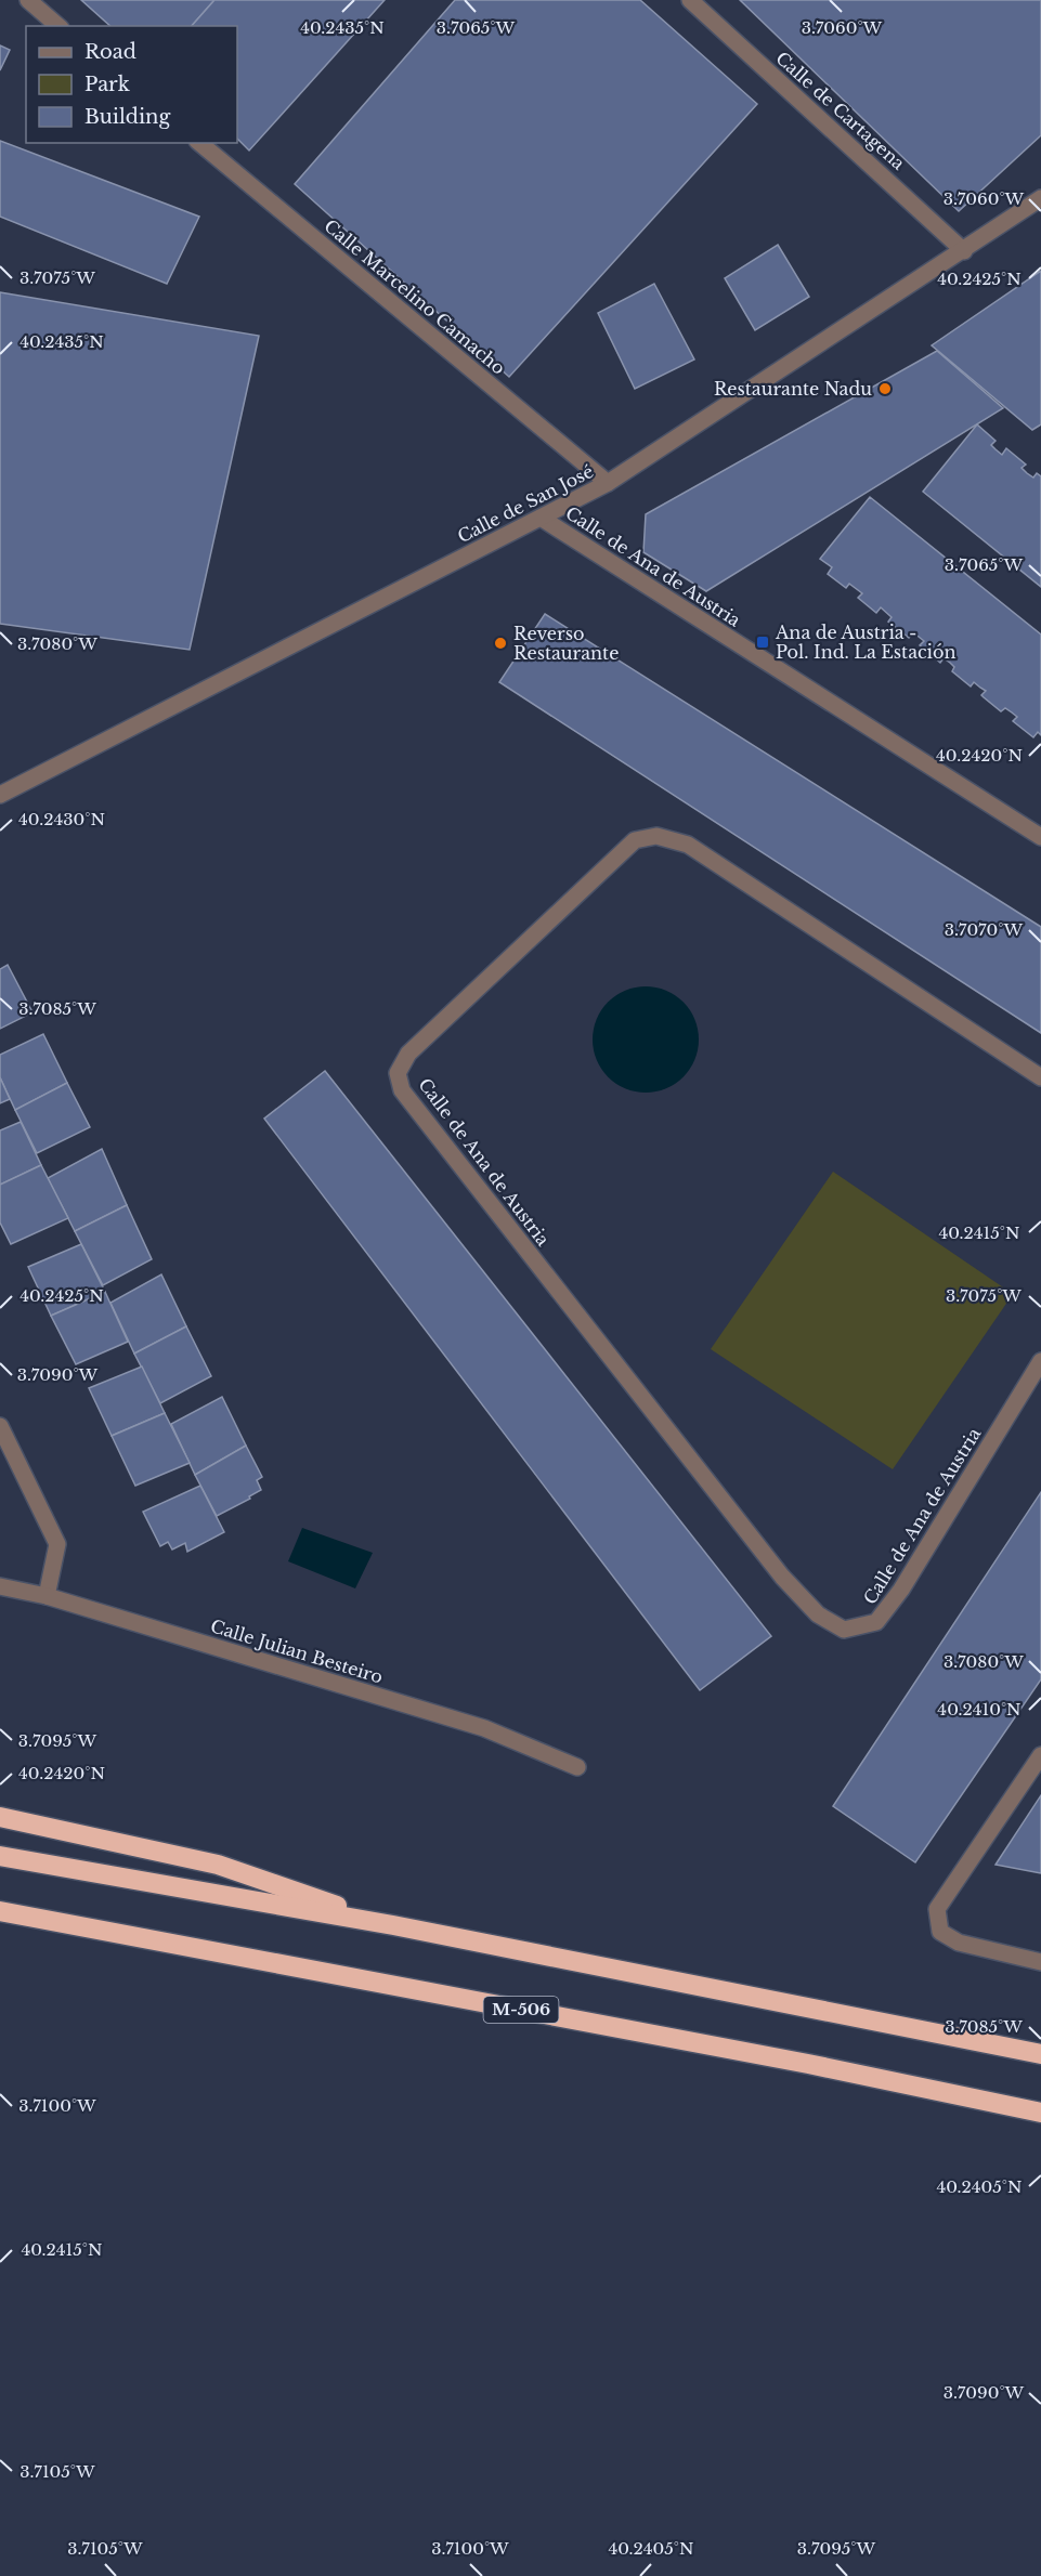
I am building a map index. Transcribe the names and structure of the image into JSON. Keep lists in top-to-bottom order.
{
  "streets": {
    "highway": ["M-506"],
    "street": [
      "Calle de Cartagena",
      "Calle Marcelino Camacho",
      "Calle de San José",
      "Calle de Ana de Austria",
      "Calle Julian Besteiro"
    ]
  },
  "crossings": [
    ["Calle de Cartagena", "Calle de San José"],
    ["Calle Marcelino Camacho", "Calle de San José"],
    ["Calle de San José", "Calle de Ana de Austria"]
  ],
  "places": {
    "other": ["Restaurante Nadu", "Reverso Restaurante"],
    "transit": ["Ana de Austria - Pol. Ind. La Estación"]
  },
  "legend": ["Road", "Park", "Building"],
  "coordinates": [
    "40.2435°N",
    "3.7065°W",
    "3.7060°W",
    "3.7075°W",
    "40.2425°N",
    "3.7080°W",
    "40.2420°N",
    "40.2430°N",
    "3.7070°W",
    "3.7085°W",
    "40.2415°N",
    "3.7090°W",
    "40.2410°N",
    "3.7095°W",
    "3.7100°W",
    "40.2405°N",
    "3.7105°W"
  ]
}
